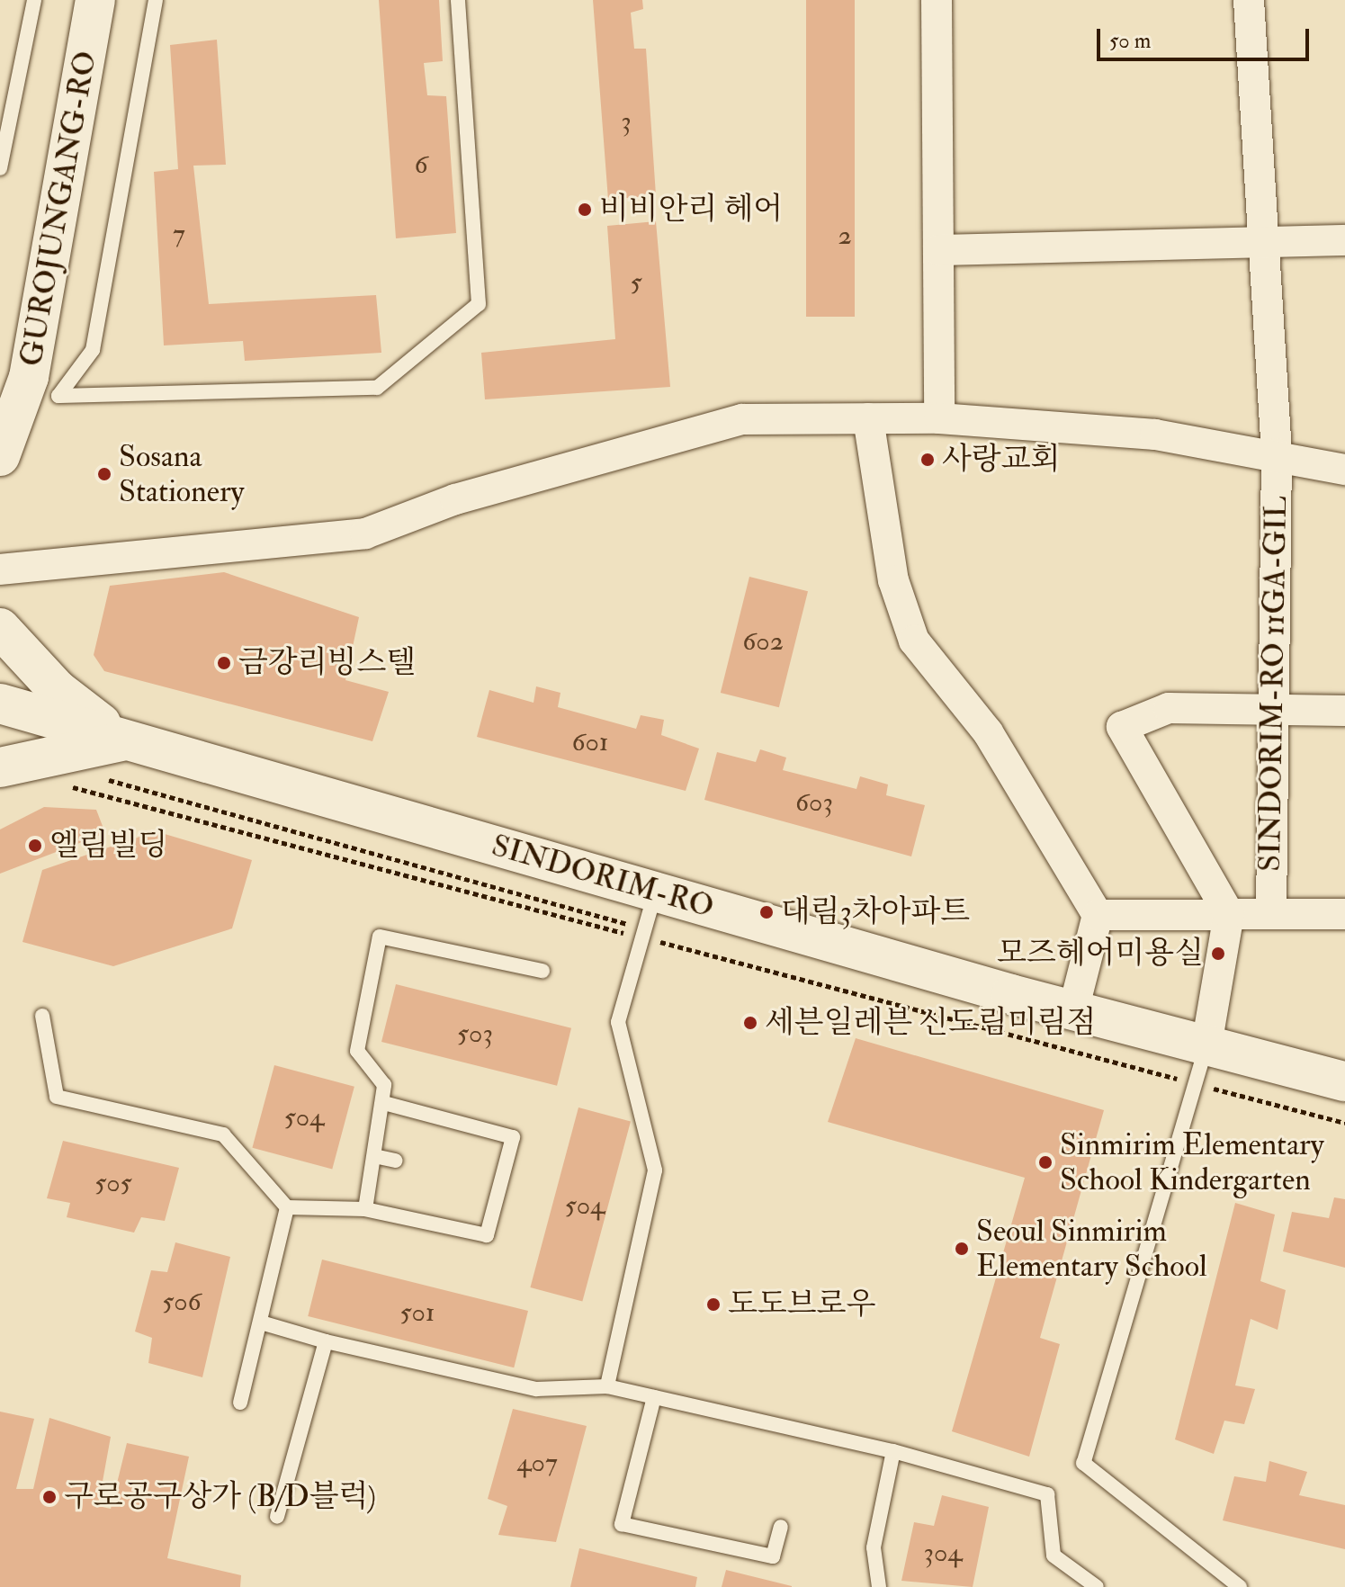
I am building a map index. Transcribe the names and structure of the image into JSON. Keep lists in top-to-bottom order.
{
  "streets": {
    "street": ["GUROJUNGANG-RO", "SINDORIM-RO 11GA-GIL", "SINDORIM-RO"]
  },
  "places": [
    "비비안리 헤어",
    "사랑교회",
    "Sosana Stationery",
    "금강리빙스텔",
    "엘림빌딩",
    "대림3차아파트",
    "모즈헤어미용실",
    "세븐일레븐 신도림미림점",
    "Sinmirim Elementary School Kindergarten",
    "Seoul Sinmirim Elementary School",
    "도도브로우",
    "구로공구상가 (B/D블럭)"
  ],
  "house_numbers": [
    "3",
    "6",
    "7",
    "2",
    "5",
    "602",
    "601",
    "603",
    "503",
    "504",
    "505",
    "504",
    "506",
    "501",
    "407",
    "304"
  ],
  "scale_bar": "50 m"
}
